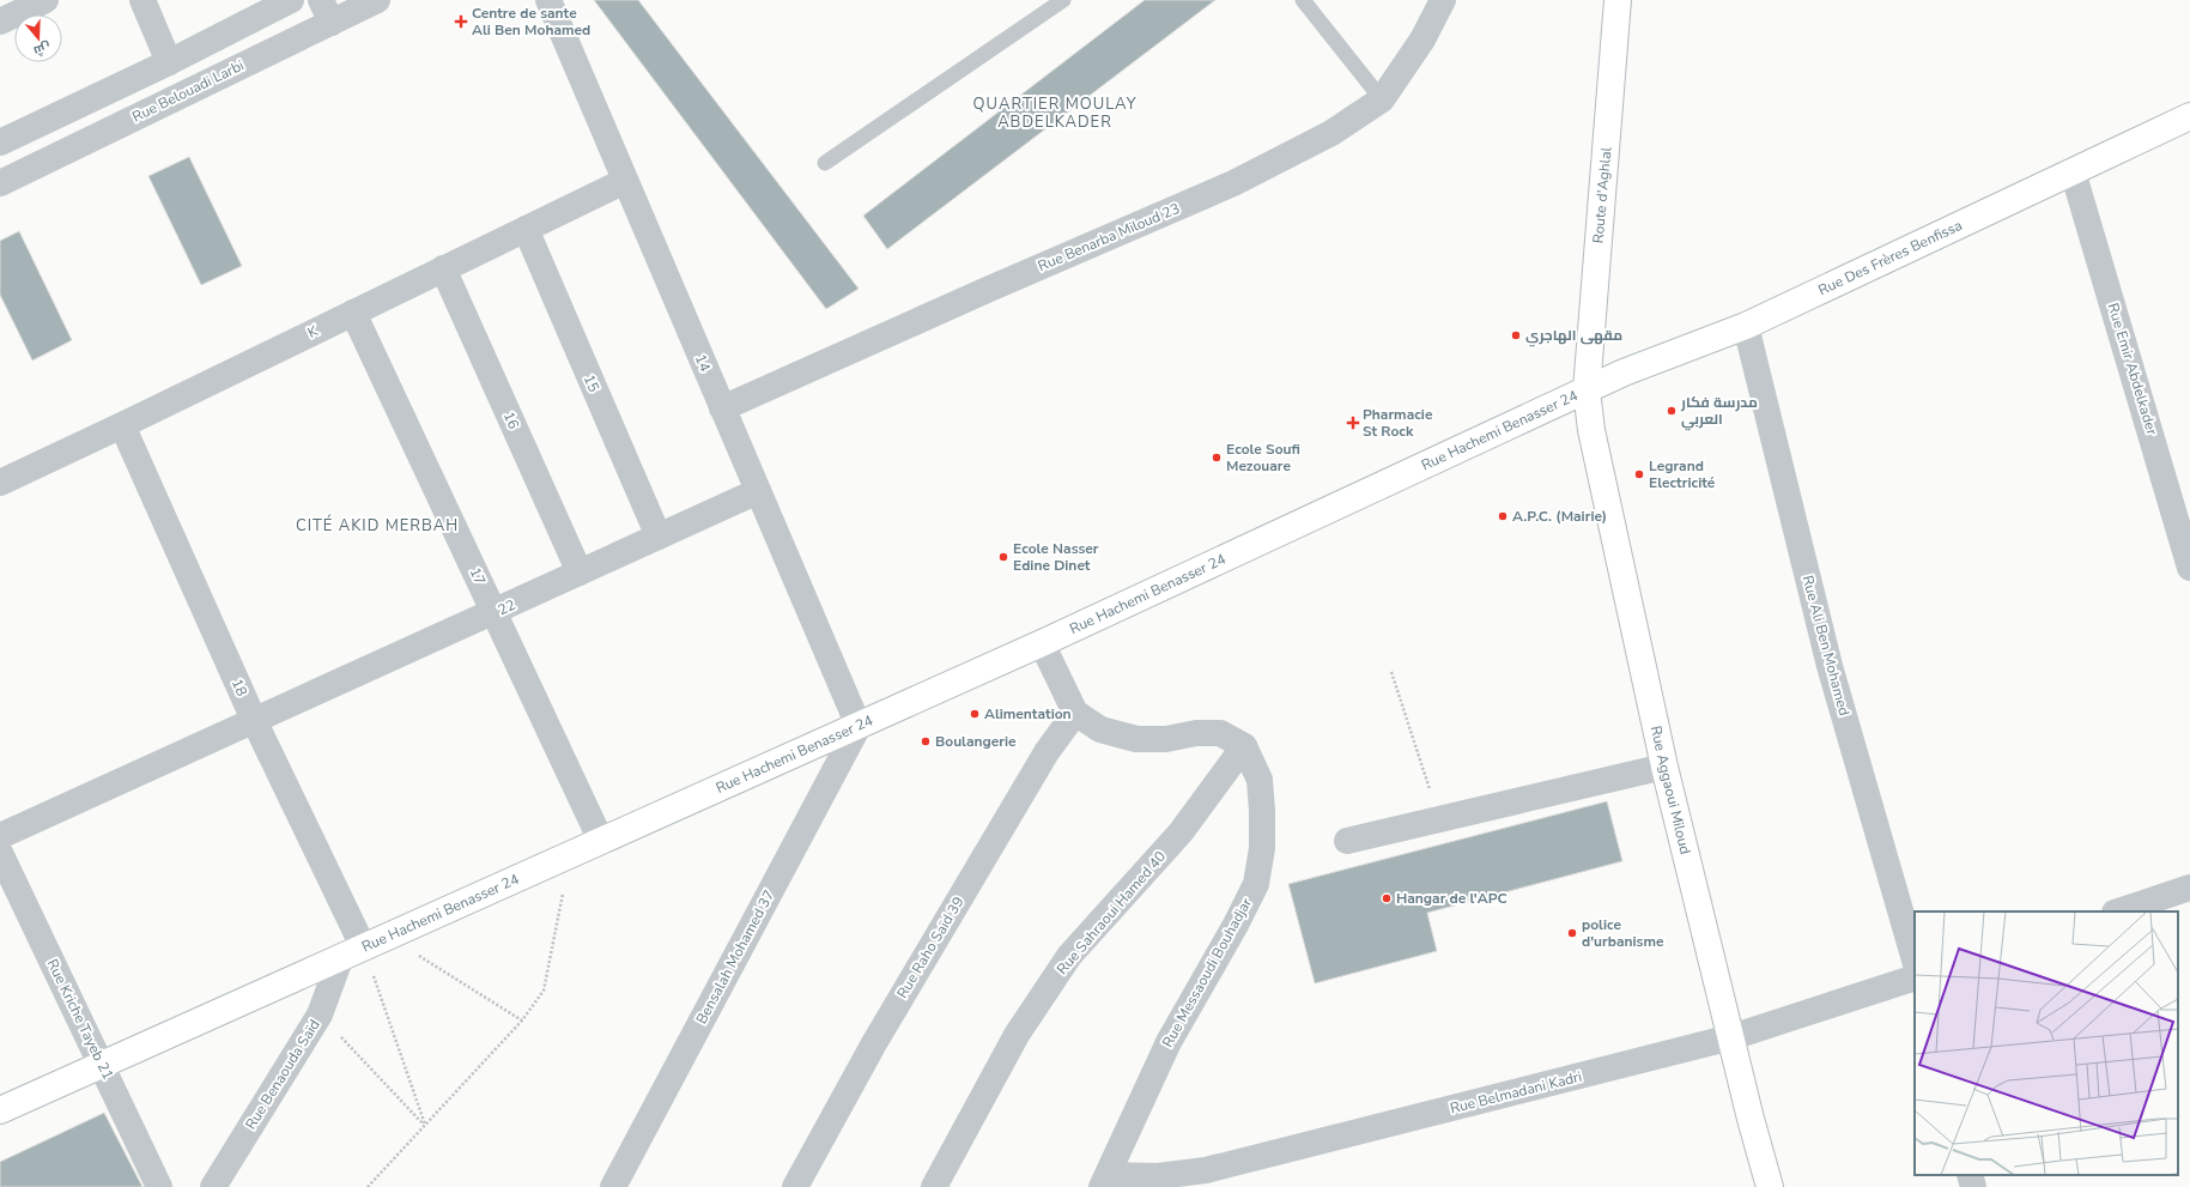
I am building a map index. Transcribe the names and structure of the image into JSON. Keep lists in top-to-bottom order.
{
  "streets": {
    "main road": [
      "Route d'Aghlal",
      "Rue Des Frères Benfissa",
      "Rue Hachemi Benasser 24",
      "Rue Aggaoui Miloud"
    ],
    "street": [
      "Rue Belouadi Larbi",
      "Rue Benarba Miloud 23",
      "K",
      "14",
      "Rue Emir Abdelkader",
      "15",
      "16",
      "17",
      "22",
      "Rue Ali Ben Mohamed",
      "18",
      "Rue Sahraoui Hamed 40",
      "Rue Raho Saïd 39",
      "Bensalah Mohamed 37",
      "Rue Messaoudi Bouhadjar",
      "Rue Kriche Tayeb 21",
      "Rue Benaouda Saïd",
      "Rue Belmadani Kadri"
    ]
  },
  "crossings": [
    ["Route d'Aghlal", "Rue Des Frères Benfissa"],
    ["Route d'Aghlal", "Rue Hachemi Benasser 24"],
    ["Route d'Aghlal", "Rue Aggaoui Miloud"],
    ["Rue Benarba Miloud 23", "14"],
    ["Rue Des Frères Benfissa", "Rue Emir Abdelkader"],
    ["Rue Des Frères Benfissa", "Rue Hachemi Benasser 24"],
    ["Rue Des Frères Benfissa", "Rue Ali Ben Mohamed"],
    ["Rue Des Frères Benfissa", "Rue Aggaoui Miloud"],
    ["K", "14"],
    ["K", "15"],
    ["K", "16"],
    ["K", "17"],
    ["K", "18"],
    ["14", "Rue Hachemi Benasser 24"],
    ["14", "22"],
    ["14", "Bensalah Mohamed 37"],
    ["15", "22"],
    ["16", "22"],
    ["Rue Hachemi Benasser 24", "17"],
    ["Rue Hachemi Benasser 24", "18"],
    ["Rue Hachemi Benasser 24", "Rue Aggaoui Miloud"],
    ["Rue Hachemi Benasser 24", "Bensalah Mohamed 37"],
    ["Rue Hachemi Benasser 24", "Rue Kriche Tayeb 21"],
    ["Rue Hachemi Benasser 24", "Rue Benaouda Saïd"],
    ["17", "22"],
    ["22", "18"],
    ["18", "Rue Benaouda Saïd"],
    ["Rue Aggaoui Miloud", "Rue Belmadani Kadri"],
    ["Rue Sahraoui Hamed 40", "Rue Messaoudi Bouhadjar"],
    ["Rue Messaoudi Bouhadjar", "Rue Belmadani Kadri"]
  ],
  "districts": ["QUARTIER MOULAY ABDELKADER", "CITÉ AKID MERBAH"],
  "places": {
    "health": ["Centre de sante Ali Ben Mohamed", "Pharmacie St Rock"],
    "other": [
      "مقهى الهاجري",
      "مدرسة فكار العربي",
      "Ecole Soufi Mezouare",
      "Legrand Electricité",
      "A.P.C. (Mairie)",
      "Ecole Nasser Edine Dinet",
      "Alimentation",
      "Boulangerie",
      "Hangar de l'APC",
      "police d'urbanisme"
    ]
  },
  "north": "bottom"
}
